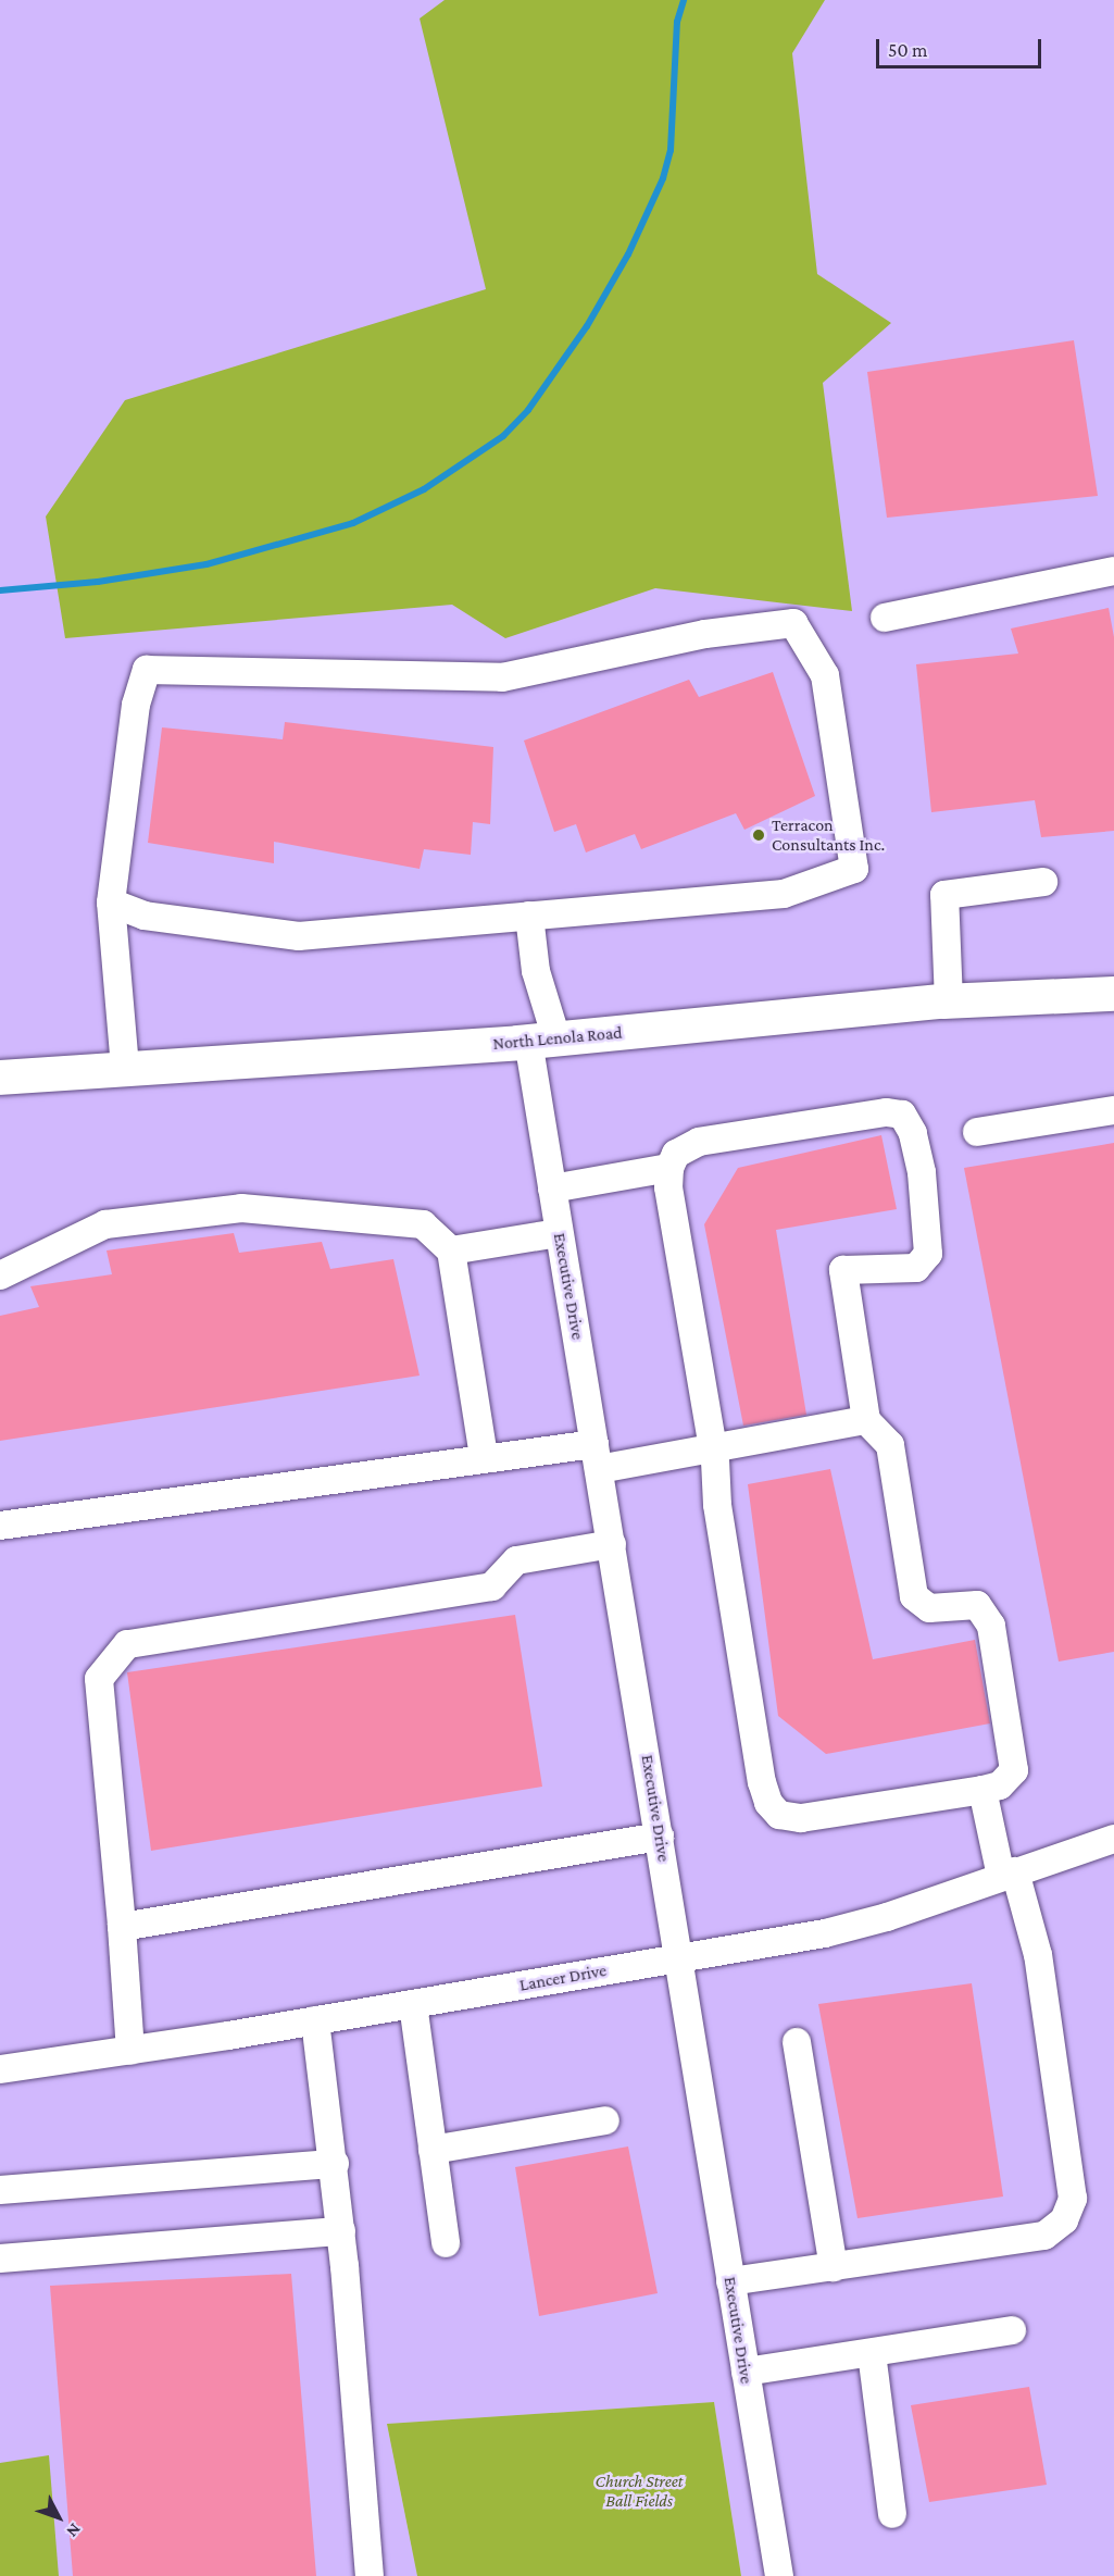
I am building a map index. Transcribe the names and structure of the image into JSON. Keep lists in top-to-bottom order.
{
  "streets": {
    "main road": ["North Lenola Road"],
    "street": ["Executive Drive", "Lancer Drive"]
  },
  "crossings": [
    ["North Lenola Road", "Executive Drive"],
    ["Executive Drive", "Lancer Drive"]
  ],
  "parks": ["Church Street Ball Fields"],
  "places": ["Terracon Consultants Inc."],
  "scale_bar": "50 m",
  "north": "bottom right"
}
